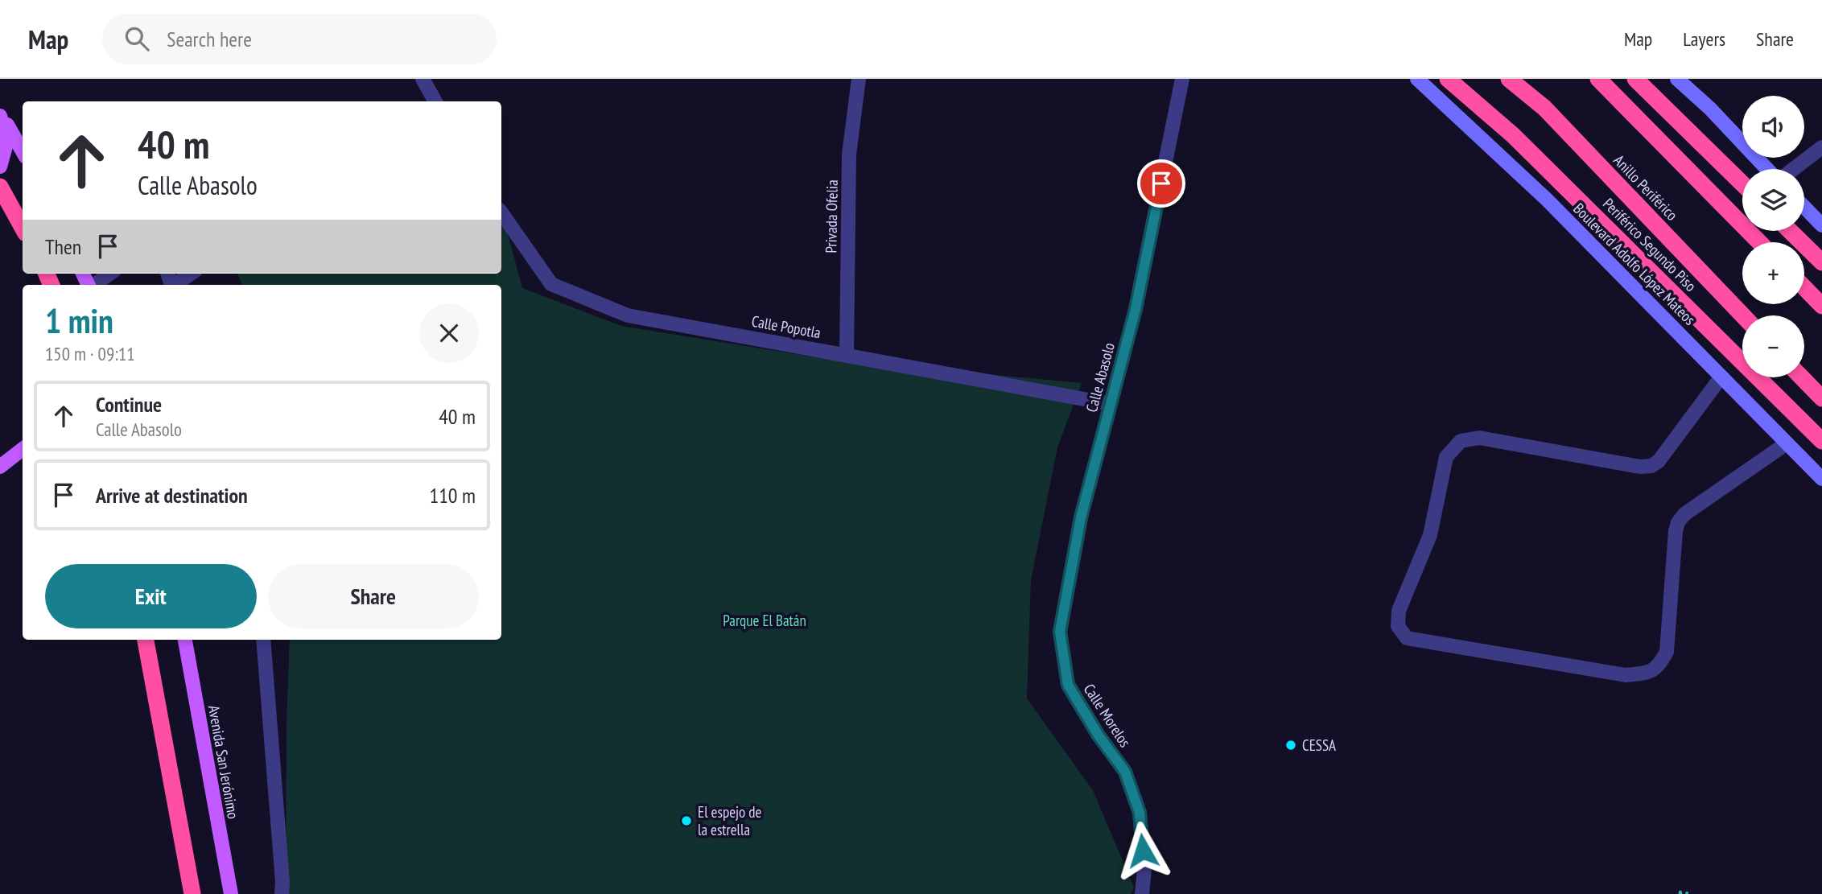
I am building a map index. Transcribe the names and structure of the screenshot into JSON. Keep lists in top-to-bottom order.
{
  "streets": {
    "highway": ["Anillo Periférico", "Periférico Segundo Piso"],
    "main road": ["Boulevard Adolfo López Mateos", "Avenida San Jerónimo"],
    "street": [
      "Privada Ofelia",
      "Calle Popotla",
      "Calle Abasolo",
      "Calle Morelos"
    ]
  },
  "crossings": [
    ["Privada Ofelia", "Calle Popotla"],
    ["Calle Popotla", "Calle Abasolo"],
    ["Calle Abasolo", "Calle Morelos"]
  ],
  "parks": ["Parque El Batán"],
  "places": ["CESSA", "El espejo de la estrella"],
  "page": {
    "header": "Map",
    "search": "Search here",
    "nav": ["Map", "Layers", "Share"],
    "map_buttons": ["+", "−"],
    "turn": ["40 m", "Calle Abasolo"],
    "then": "Then",
    "heading": ["1 min", "150 m · 09:11"],
    "list": [
      {
        "name": "Continue",
        "note": "Calle Abasolo",
        "value": "40 m"
      },
      {
        "name": "Arrive at destination",
        "value": "110 m"
      }
    ],
    "buttons": ["Exit", "Share"]
  }
}
